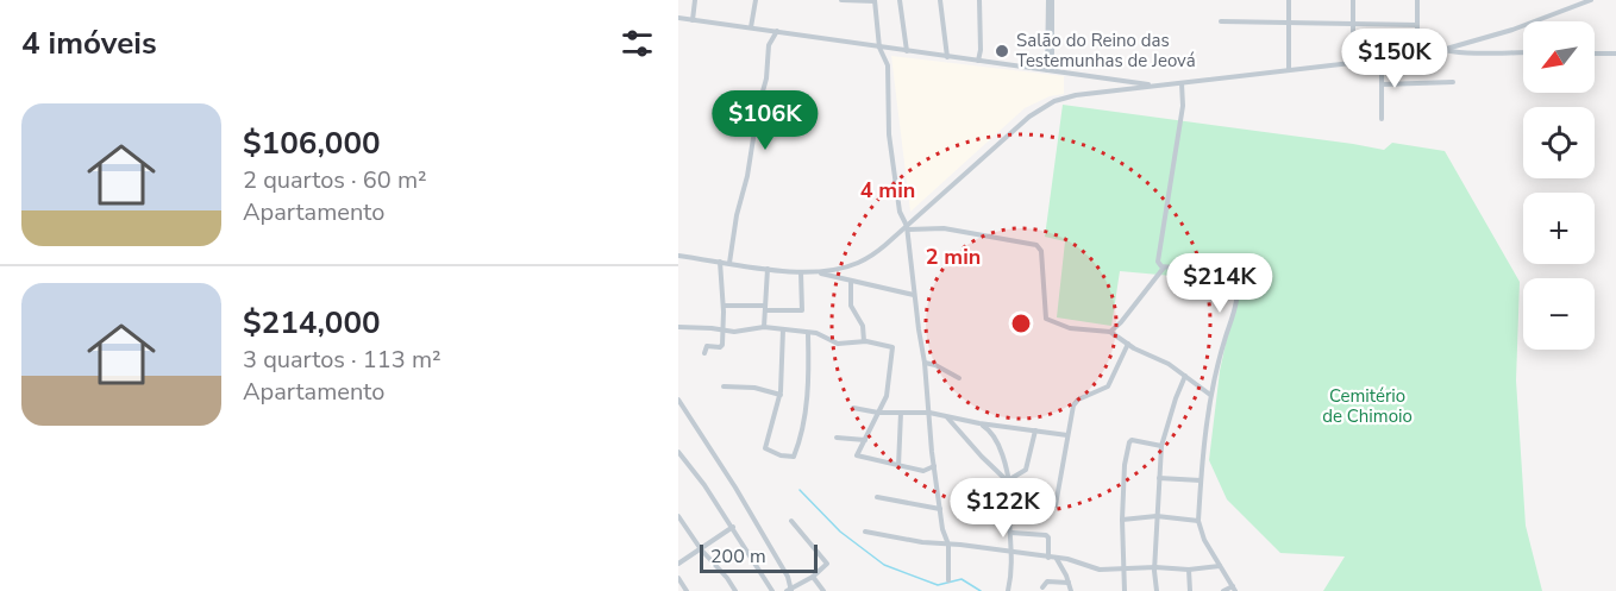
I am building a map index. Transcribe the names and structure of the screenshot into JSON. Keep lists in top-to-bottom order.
{
  "parks": ["Cemitério de Chimoio"],
  "places": ["Salão do Reino das Testemunhas de Jeová"],
  "scale_bar": "200 m",
  "north": "bottom left",
  "page": {
    "heading": "4 imóveis",
    "map_buttons": ["+", "−"],
    "price": [
      "$150K",
      "$106K",
      "$214K",
      "$122K"
    ],
    "list": [
      {
        "name": "$106,000",
        "note": "2 quartos · 60 m² · Apartamento"
      },
      {
        "name": "$214,000",
        "note": "3 quartos · 113 m² · Apartamento"
      }
    ],
    "scale": "200 m"
  },
  "rings": ["4 min", "2 min"]
}
